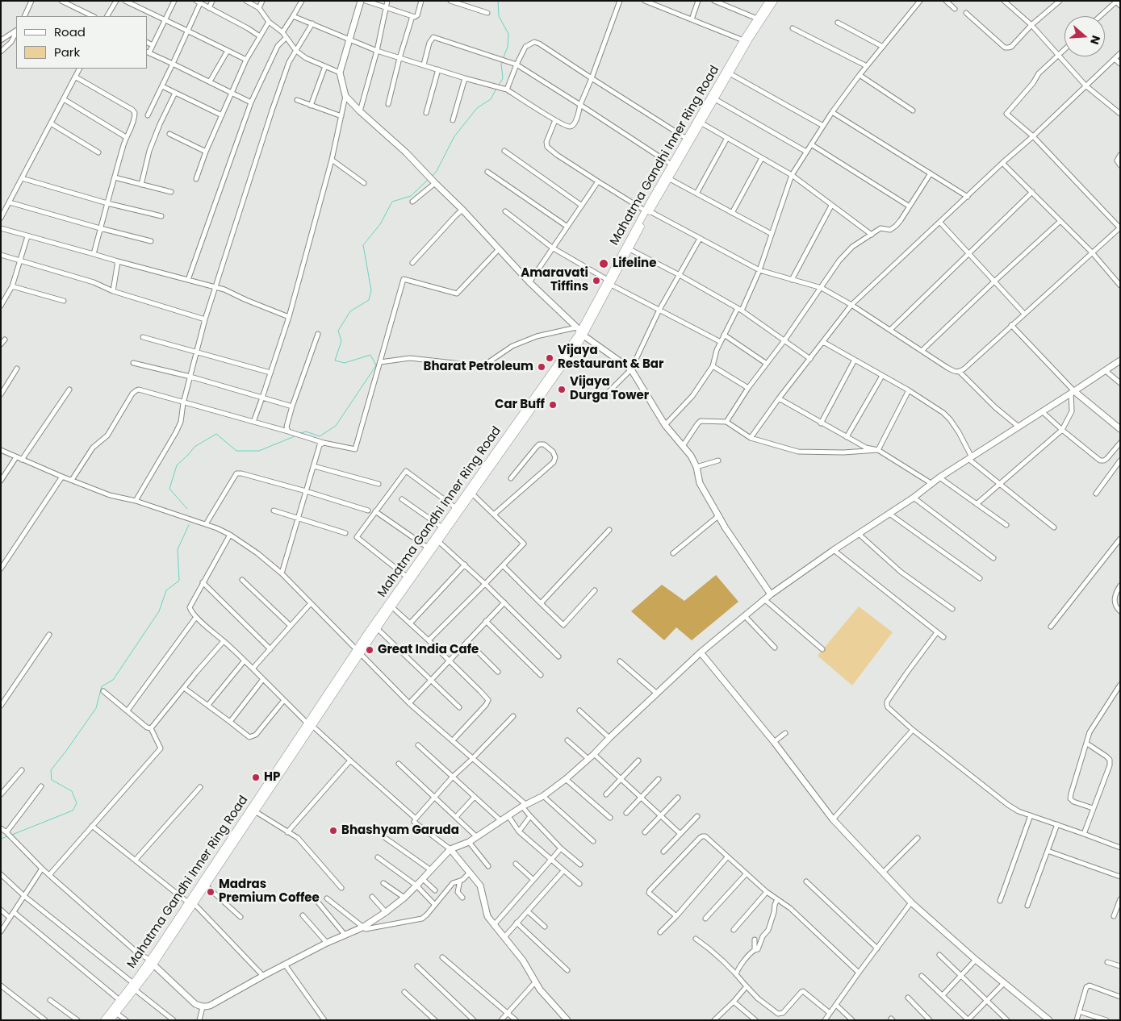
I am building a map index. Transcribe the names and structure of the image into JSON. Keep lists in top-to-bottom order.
{
  "streets": {
    "main road": ["Mahatma Gandhi Inner Ring Road"]
  },
  "places": [
    "Lifeline",
    "Amaravati Tiffins",
    "Vijaya Restaurant & Bar",
    "Bharat Petroleum",
    "Vijaya Durga Tower",
    "Car Buff",
    "Great India Cafe",
    "HP",
    "Bhashyam Garuda",
    "Madras Premium Coffee"
  ],
  "legend": ["Road", "Park"],
  "north": "right"
}
